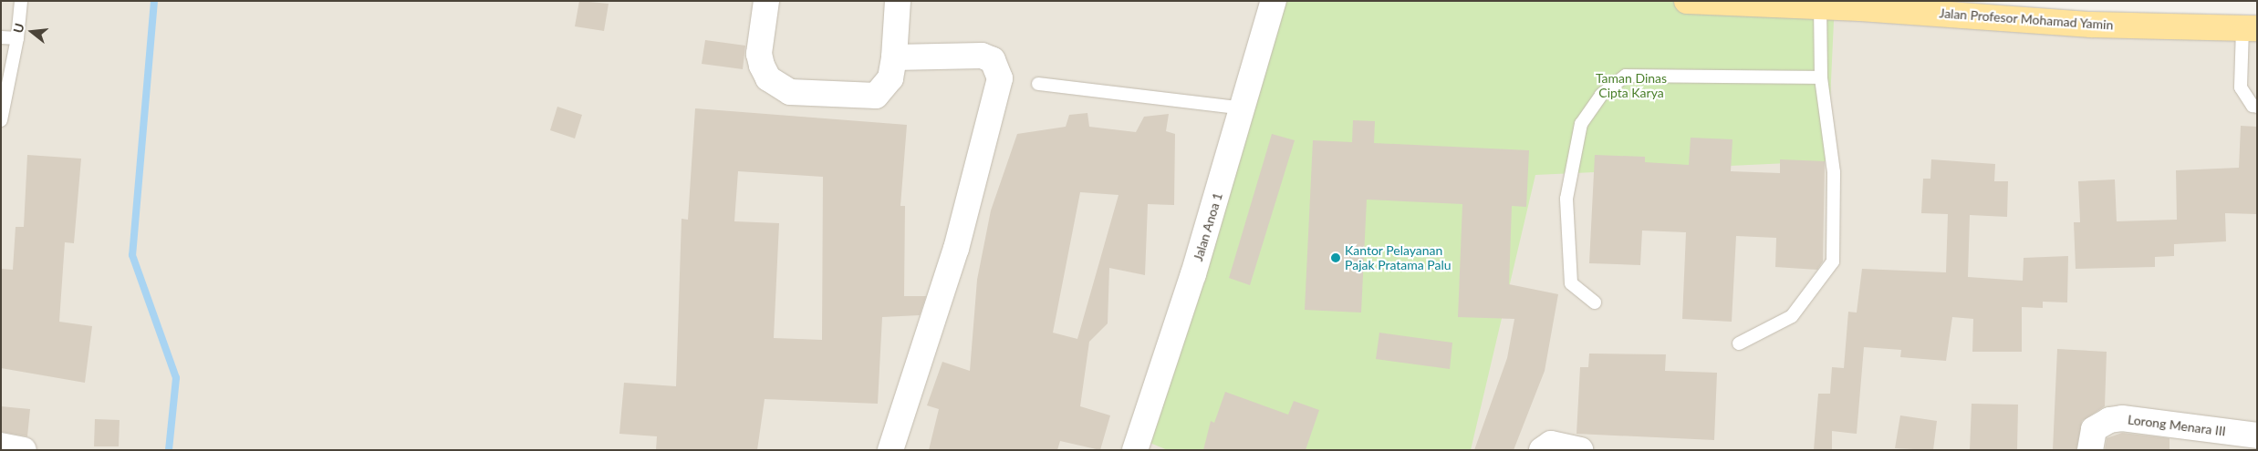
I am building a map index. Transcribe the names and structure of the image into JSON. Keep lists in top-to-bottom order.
{
  "streets": {
    "main road": ["Jalan Profesor Mohamad Yamin"],
    "street": ["Jalan Anoa 1", "Lorong Menara III"]
  },
  "parks": ["Taman Dinas Cipta Karya"],
  "places": ["Kantor Pelayanan Pajak Pratama Palu"],
  "north": "left"
}
